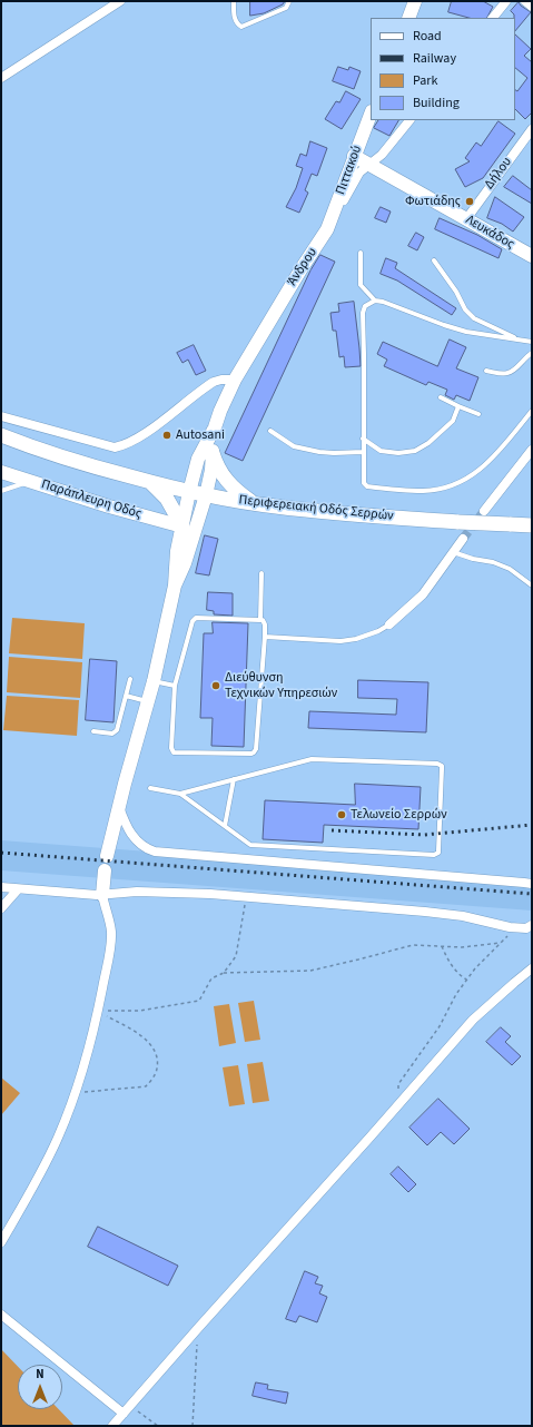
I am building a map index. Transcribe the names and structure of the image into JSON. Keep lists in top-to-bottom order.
{
  "streets": {
    "main road": ["Περιφερειακή Οδός Σερρών"],
    "street": [
      "Πιττακού",
      "Δήλου",
      "Λευκάδος",
      "Άνδρου",
      "Παράπλευρη Οδός"
    ]
  },
  "crossings": [
    ["Πιττακού", "Λευκάδος"],
    ["Πιττακού", "Άνδρου"],
    ["Δήλου", "Λευκάδος"],
    ["Λευκάδος", "Άνδρου"],
    ["Άνδρου", "Παράπλευρη Οδός"],
    ["Άνδρου", "Περιφερειακή Οδός Σερρών"]
  ],
  "places": [
    "Φωτιάδης",
    "Autosani",
    "Διεύθυνση Τεχνικών Υπηρεσιών",
    "Τελωνείο Σερρών"
  ],
  "legend": [
    "Road",
    "Railway",
    "Park",
    "Building"
  ],
  "north": "top"
}
